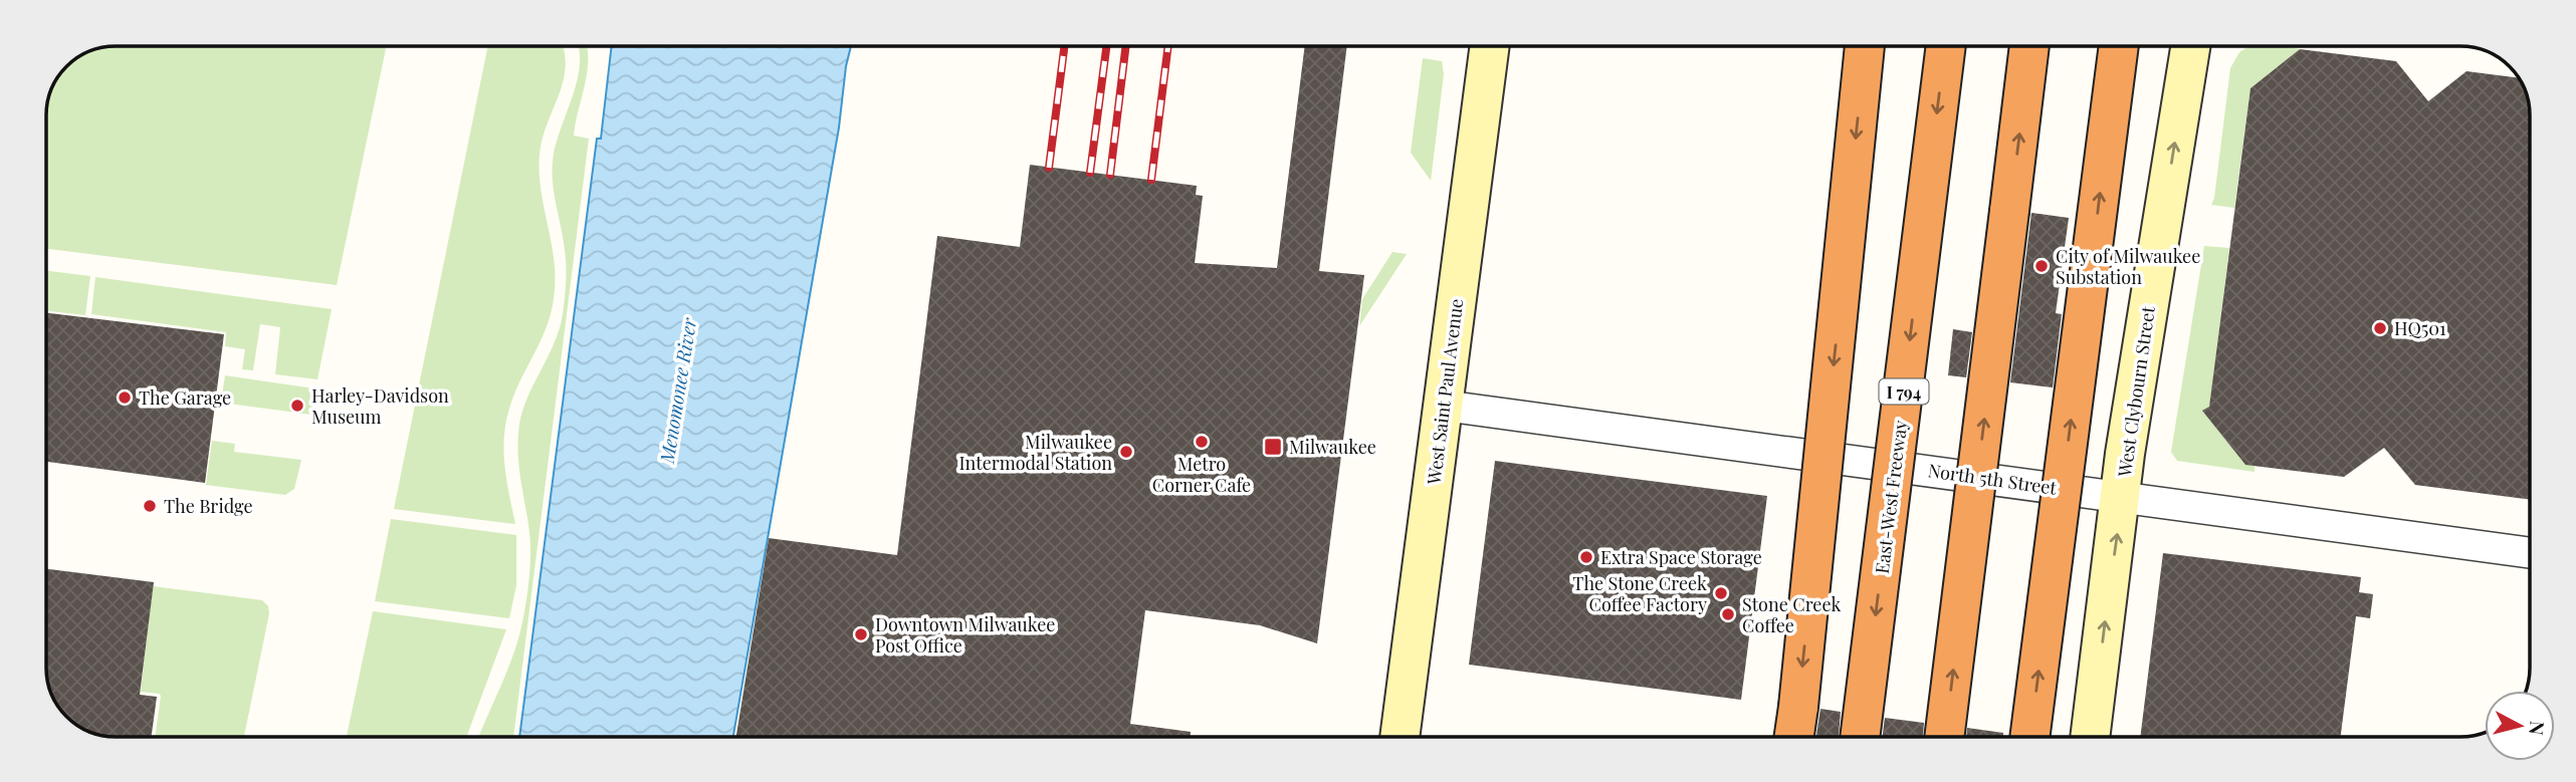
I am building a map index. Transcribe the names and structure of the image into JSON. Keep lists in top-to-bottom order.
{
  "streets": {
    "highway": ["I 794", "East-West Freeway"],
    "street": ["West Saint Paul Avenue", "West Clybourn Street", "North 5th Street"]
  },
  "crossings": [
    ["West Saint Paul Avenue", "North 5th Street"],
    ["West Clybourn Street", "North 5th Street"]
  ],
  "one_way": ["West Clybourn Street"],
  "water": ["Menomonee River"],
  "places": {
    "other": [
      "City of Milwaukee Substation",
      "HQ501",
      "The Garage",
      "Harley-Davidson Museum",
      "Metro Corner Cafe",
      "Milwaukee Intermodal Station",
      "The Bridge",
      "Extra Space Storage",
      "The Stone Creek Coffee Factory",
      "Stone Creek Coffee",
      "Downtown Milwaukee Post Office"
    ],
    "transit": ["Milwaukee"]
  },
  "north": "right"
}
